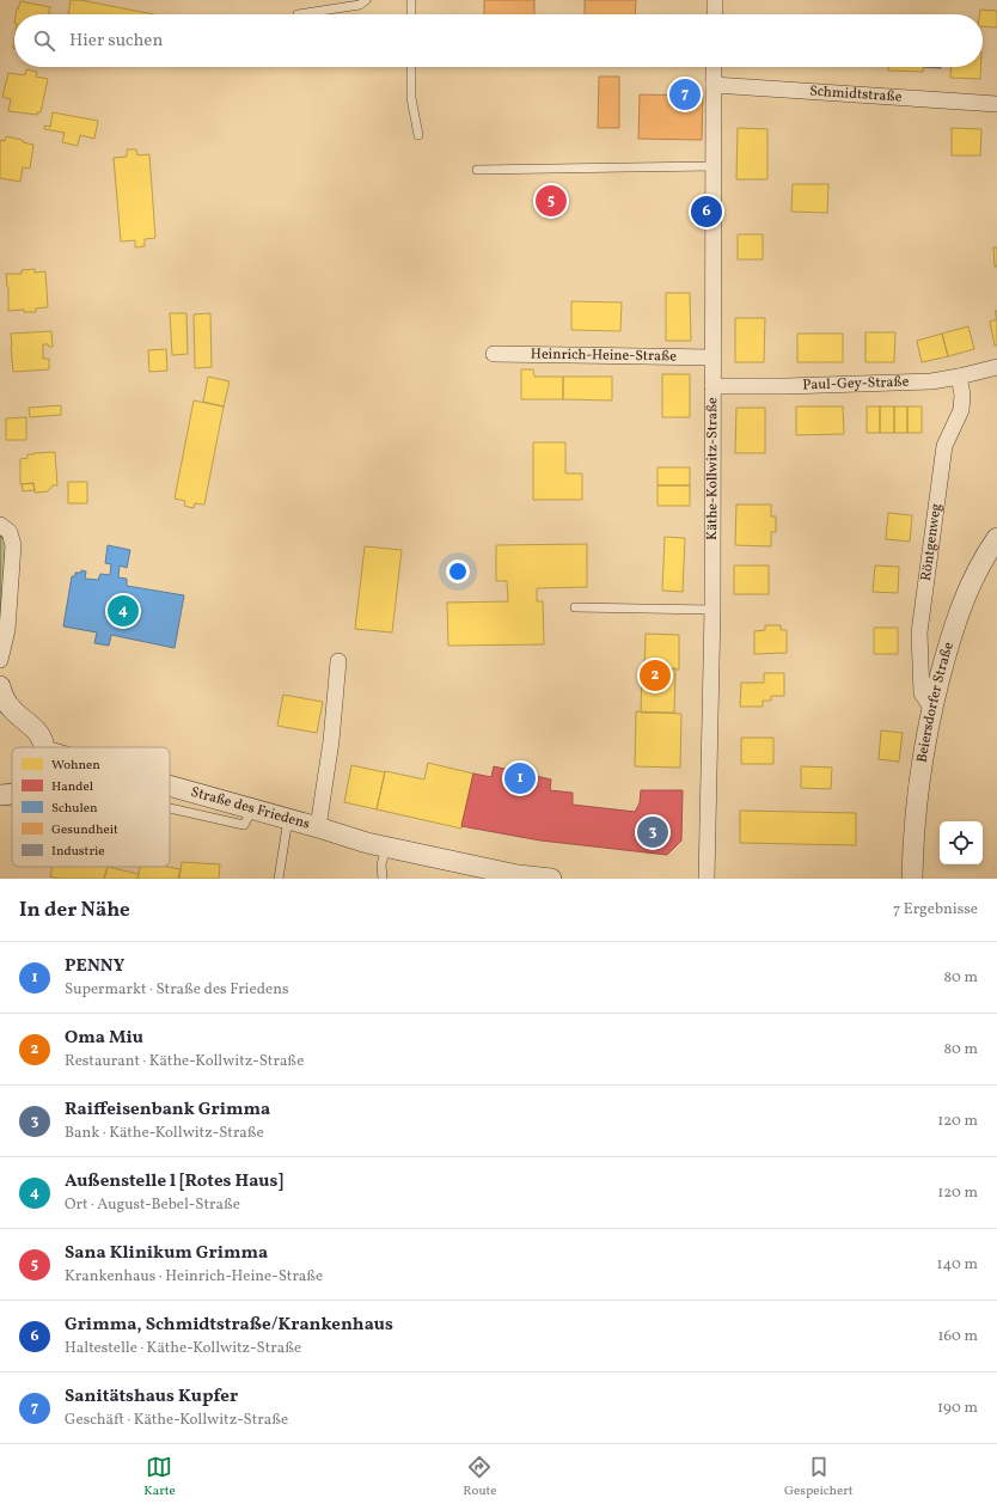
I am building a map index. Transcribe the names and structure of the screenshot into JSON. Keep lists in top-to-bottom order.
{
  "streets": {
    "street": [
      "Schmidtstraße",
      "Heinrich-Heine-Straße",
      "Paul-Gey-Straße",
      "Käthe-Kollwitz-Straße",
      "Röntgenweg",
      "Beiersdorfer Straße",
      "Straße des Friedens"
    ]
  },
  "crossings": [
    ["Schmidtstraße", "Käthe-Kollwitz-Straße"],
    ["Heinrich-Heine-Straße", "Käthe-Kollwitz-Straße"],
    ["Paul-Gey-Straße", "Käthe-Kollwitz-Straße"],
    ["Paul-Gey-Straße", "Röntgenweg"],
    ["Röntgenweg", "Beiersdorfer Straße"]
  ],
  "legend": [
    "Wohnen",
    "Handel",
    "Schulen",
    "Gesundheit",
    "Industrie"
  ],
  "page": {
    "search": "Hier suchen",
    "pins": [
      "7",
      "5",
      "6",
      "4",
      "2",
      "1",
      "3"
    ],
    "heading": ["In der Nähe", "7 Ergebnisse"],
    "list": [
      {
        "mark": "1",
        "name": "PENNY",
        "note": "Supermarkt · Straße des Friedens",
        "value": "80 m"
      },
      {
        "mark": "2",
        "name": "Oma Miu",
        "note": "Restaurant · Käthe-Kollwitz-Straße",
        "value": "80 m"
      },
      {
        "mark": "3",
        "name": "Raiffeisenbank Grimma",
        "note": "Bank · Käthe-Kollwitz-Straße",
        "value": "120 m"
      },
      {
        "mark": "4",
        "name": "Außenstelle l [Rotes Haus]",
        "note": "Ort · August-Bebel-Straße",
        "value": "120 m"
      },
      {
        "mark": "5",
        "name": "Sana Klinikum Grimma",
        "note": "Krankenhaus · Heinrich-Heine-Straße",
        "value": "140 m"
      },
      {
        "mark": "6",
        "name": "Grimma, Schmidtstraße/Krankenhaus",
        "note": "Haltestelle · Käthe-Kollwitz-Straße",
        "value": "160 m"
      },
      {
        "mark": "7",
        "name": "Sanitätshaus Kupfer",
        "note": "Geschäft · Käthe-Kollwitz-Straße",
        "value": "190 m"
      }
    ],
    "nav": ["Karte", "Route", "Gespeichert"]
  }
}
